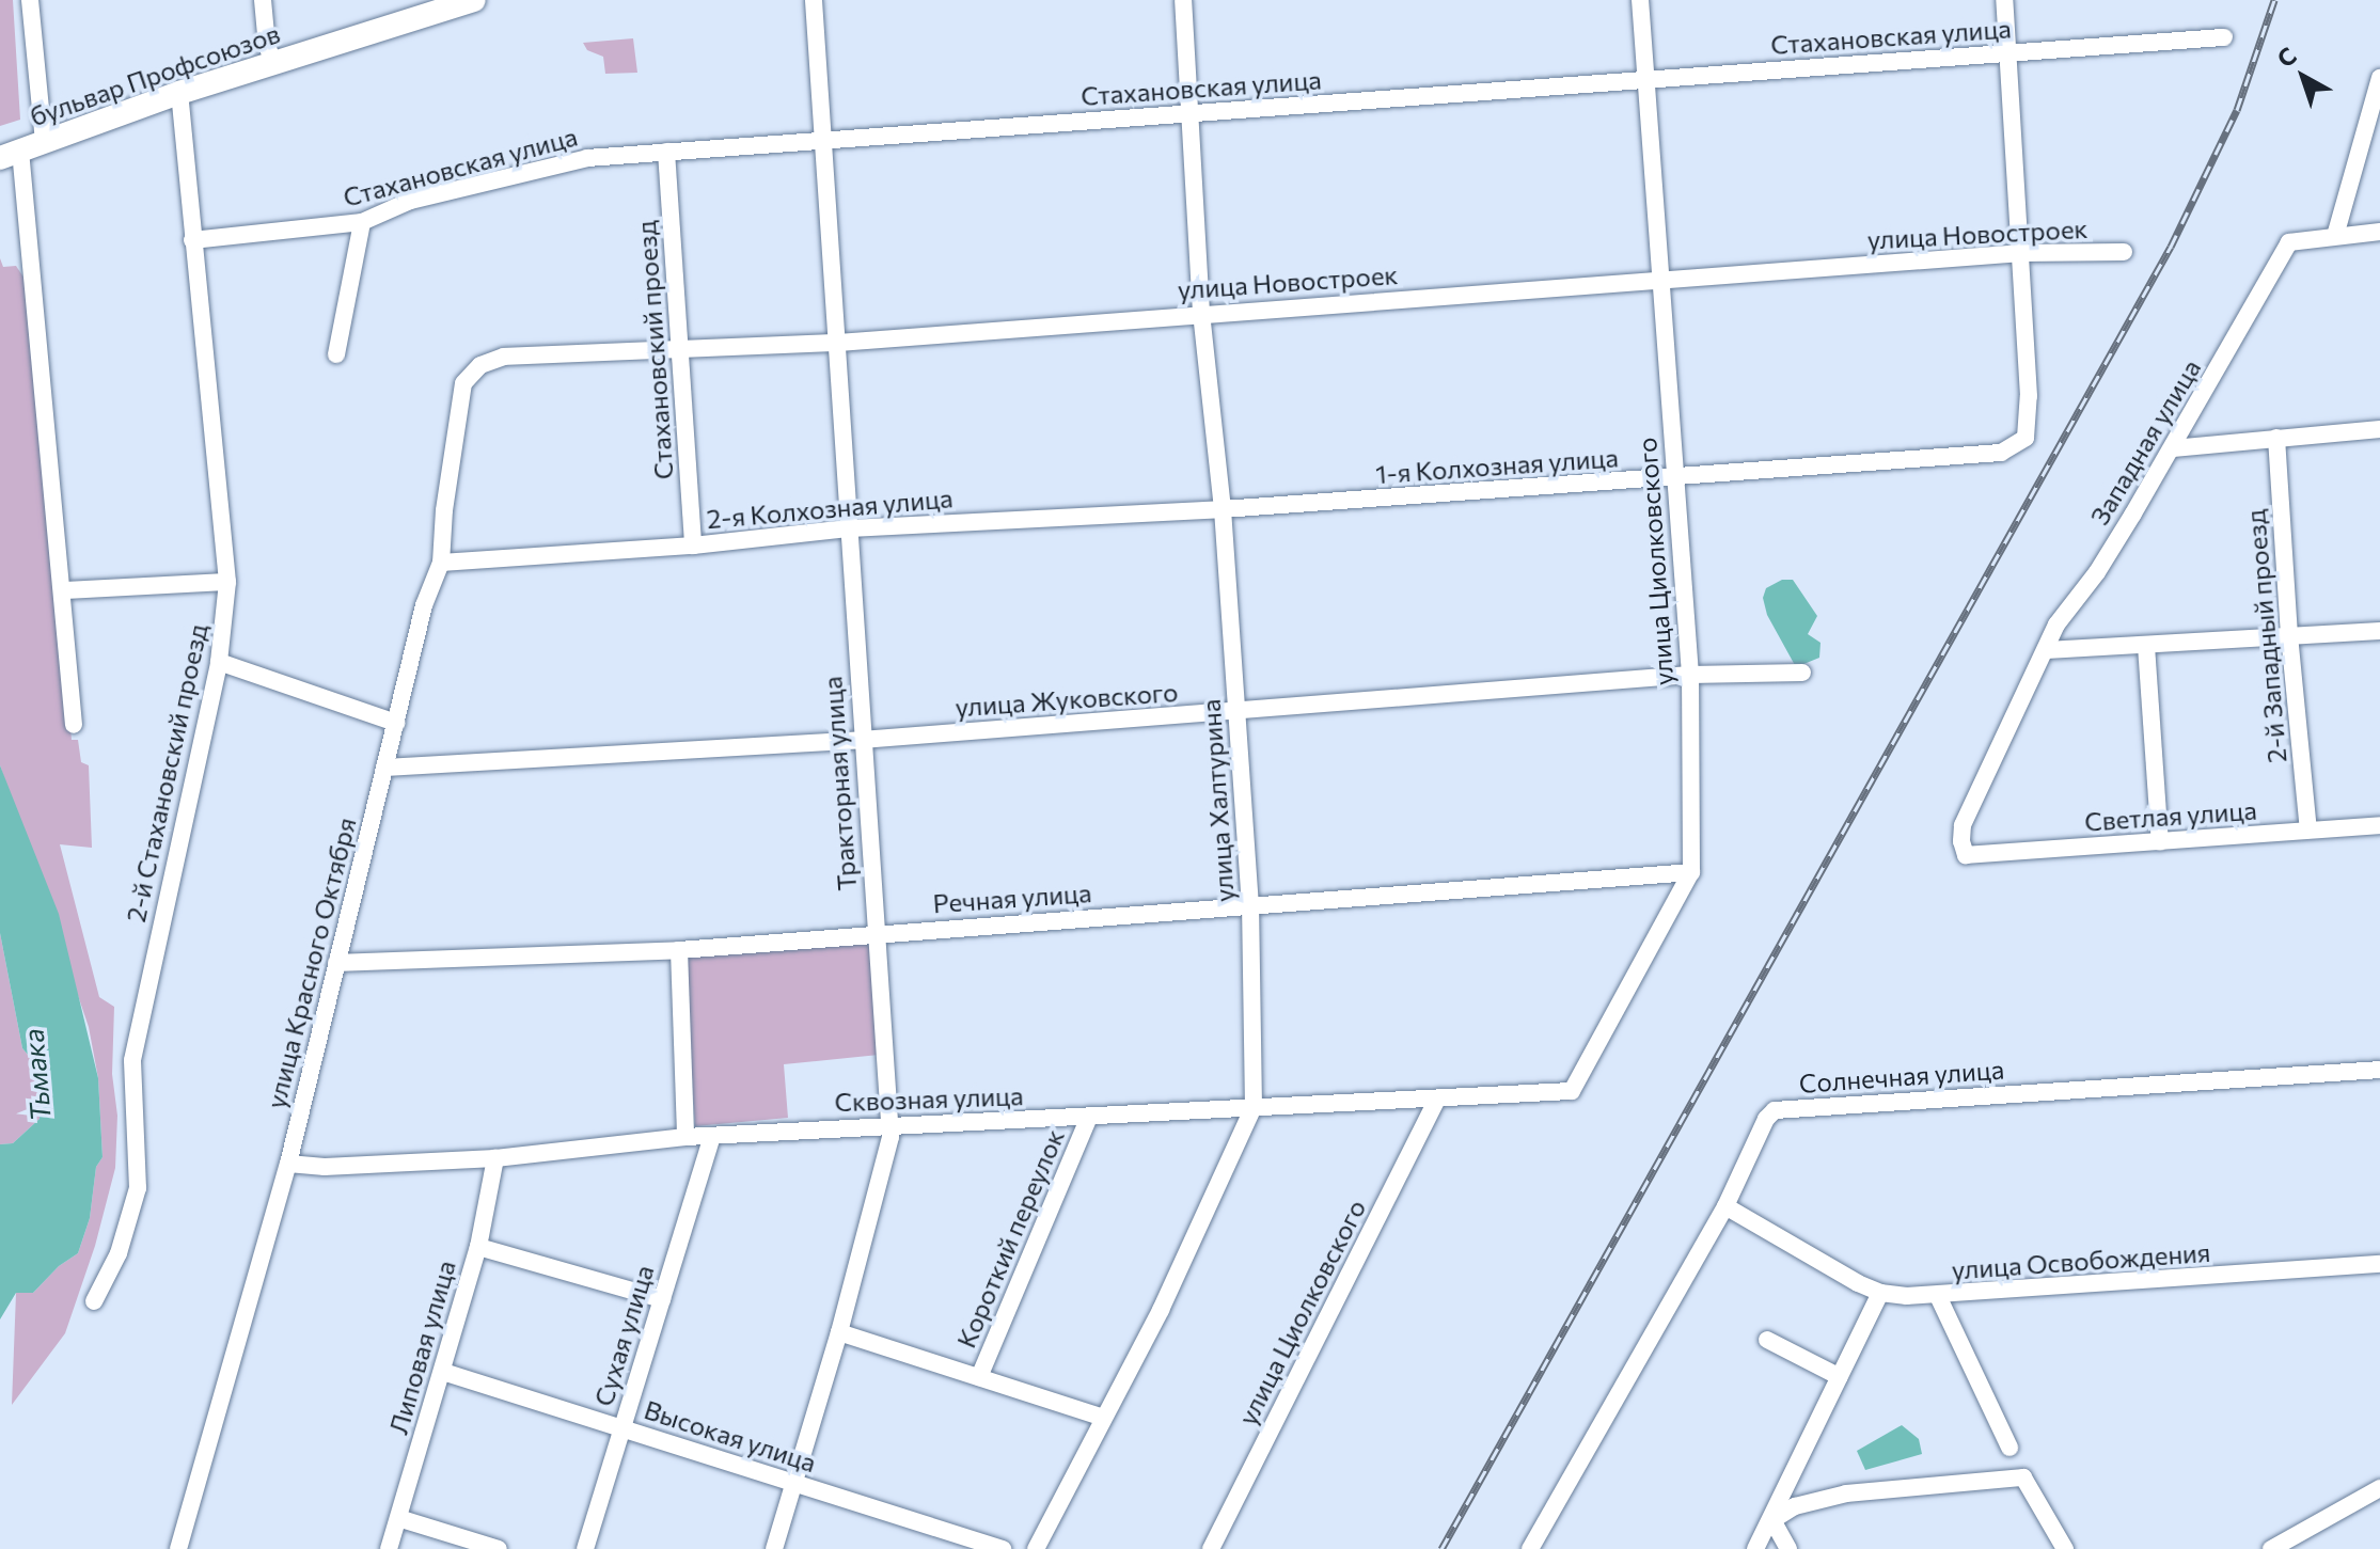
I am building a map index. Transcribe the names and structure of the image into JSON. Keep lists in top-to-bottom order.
{
  "streets": {
    "main road": ["бульвар Профсоюзов"],
    "street": [
      "Стахановская улица",
      "улица Новостроек",
      "Стахановский проезд",
      "Западная улица",
      "1-я Колхозная улица",
      "2-я Колхозная улица",
      "улица Циолковского",
      "2-й Западный проезд",
      "улица Жуковского",
      "2-й Стахановский проезд",
      "Тракторная улица",
      "улица Халтурина",
      "Светлая улица",
      "Речная улица",
      "улица Красного Октября",
      "Солнечная улица",
      "Сквозная улица",
      "Короткий переулок",
      "улица Освобождения",
      "Сухая улица",
      "Липовая улица",
      "Высокая улица"
    ]
  },
  "crossings": [
    ["Стахановская улица", "Стахановский проезд"],
    ["Стахановская улица", "улица Циолковского"],
    ["Стахановская улица", "2-й Стахановский проезд"],
    ["Стахановская улица", "Тракторная улица"],
    ["Стахановская улица", "улица Халтурина"],
    ["бульвар Профсоюзов", "2-й Стахановский проезд"],
    ["улица Новостроек", "Стахановский проезд"],
    ["улица Новостроек", "1-я Колхозная улица"],
    ["улица Новостроек", "улица Циолковского"],
    ["улица Новостроек", "Тракторная улица"],
    ["улица Новостроек", "улица Халтурина"],
    ["улица Новостроек", "улица Красного Октября"],
    ["Стахановский проезд", "2-я Колхозная улица"],
    ["Западная улица", "Светлая улица"],
    ["1-я Колхозная улица", "2-я Колхозная улица"],
    ["1-я Колхозная улица", "улица Циолковского"],
    ["1-я Колхозная улица", "улица Халтурина"],
    ["2-я Колхозная улица", "Тракторная улица"],
    ["2-я Колхозная улица", "улица Халтурина"],
    ["2-я Колхозная улица", "улица Красного Октября"],
    ["улица Циолковского", "улица Жуковского"],
    ["улица Циолковского", "Речная улица"],
    ["улица Циолковского", "Сквозная улица"],
    ["2-й Западный проезд", "Светлая улица"],
    ["улица Жуковского", "Тракторная улица"],
    ["улица Жуковского", "улица Халтурина"],
    ["улица Жуковского", "улица Красного Октября"],
    ["Тракторная улица", "Речная улица"],
    ["Тракторная улица", "Сквозная улица"],
    ["Тракторная улица", "Высокая улица"],
    ["улица Халтурина", "Речная улица"],
    ["улица Халтурина", "Сквозная улица"],
    ["Речная улица", "улица Красного Октября"],
    ["улица Красного Октября", "Сквозная улица"],
    ["Сквозная улица", "Короткий переулок"],
    ["Сквозная улица", "Сухая улица"],
    ["Сквозная улица", "Липовая улица"],
    ["Сухая улица", "Высокая улица"],
    ["Липовая улица", "Высокая улица"]
  ],
  "water": ["Тьмака"],
  "north": "top left"
}
